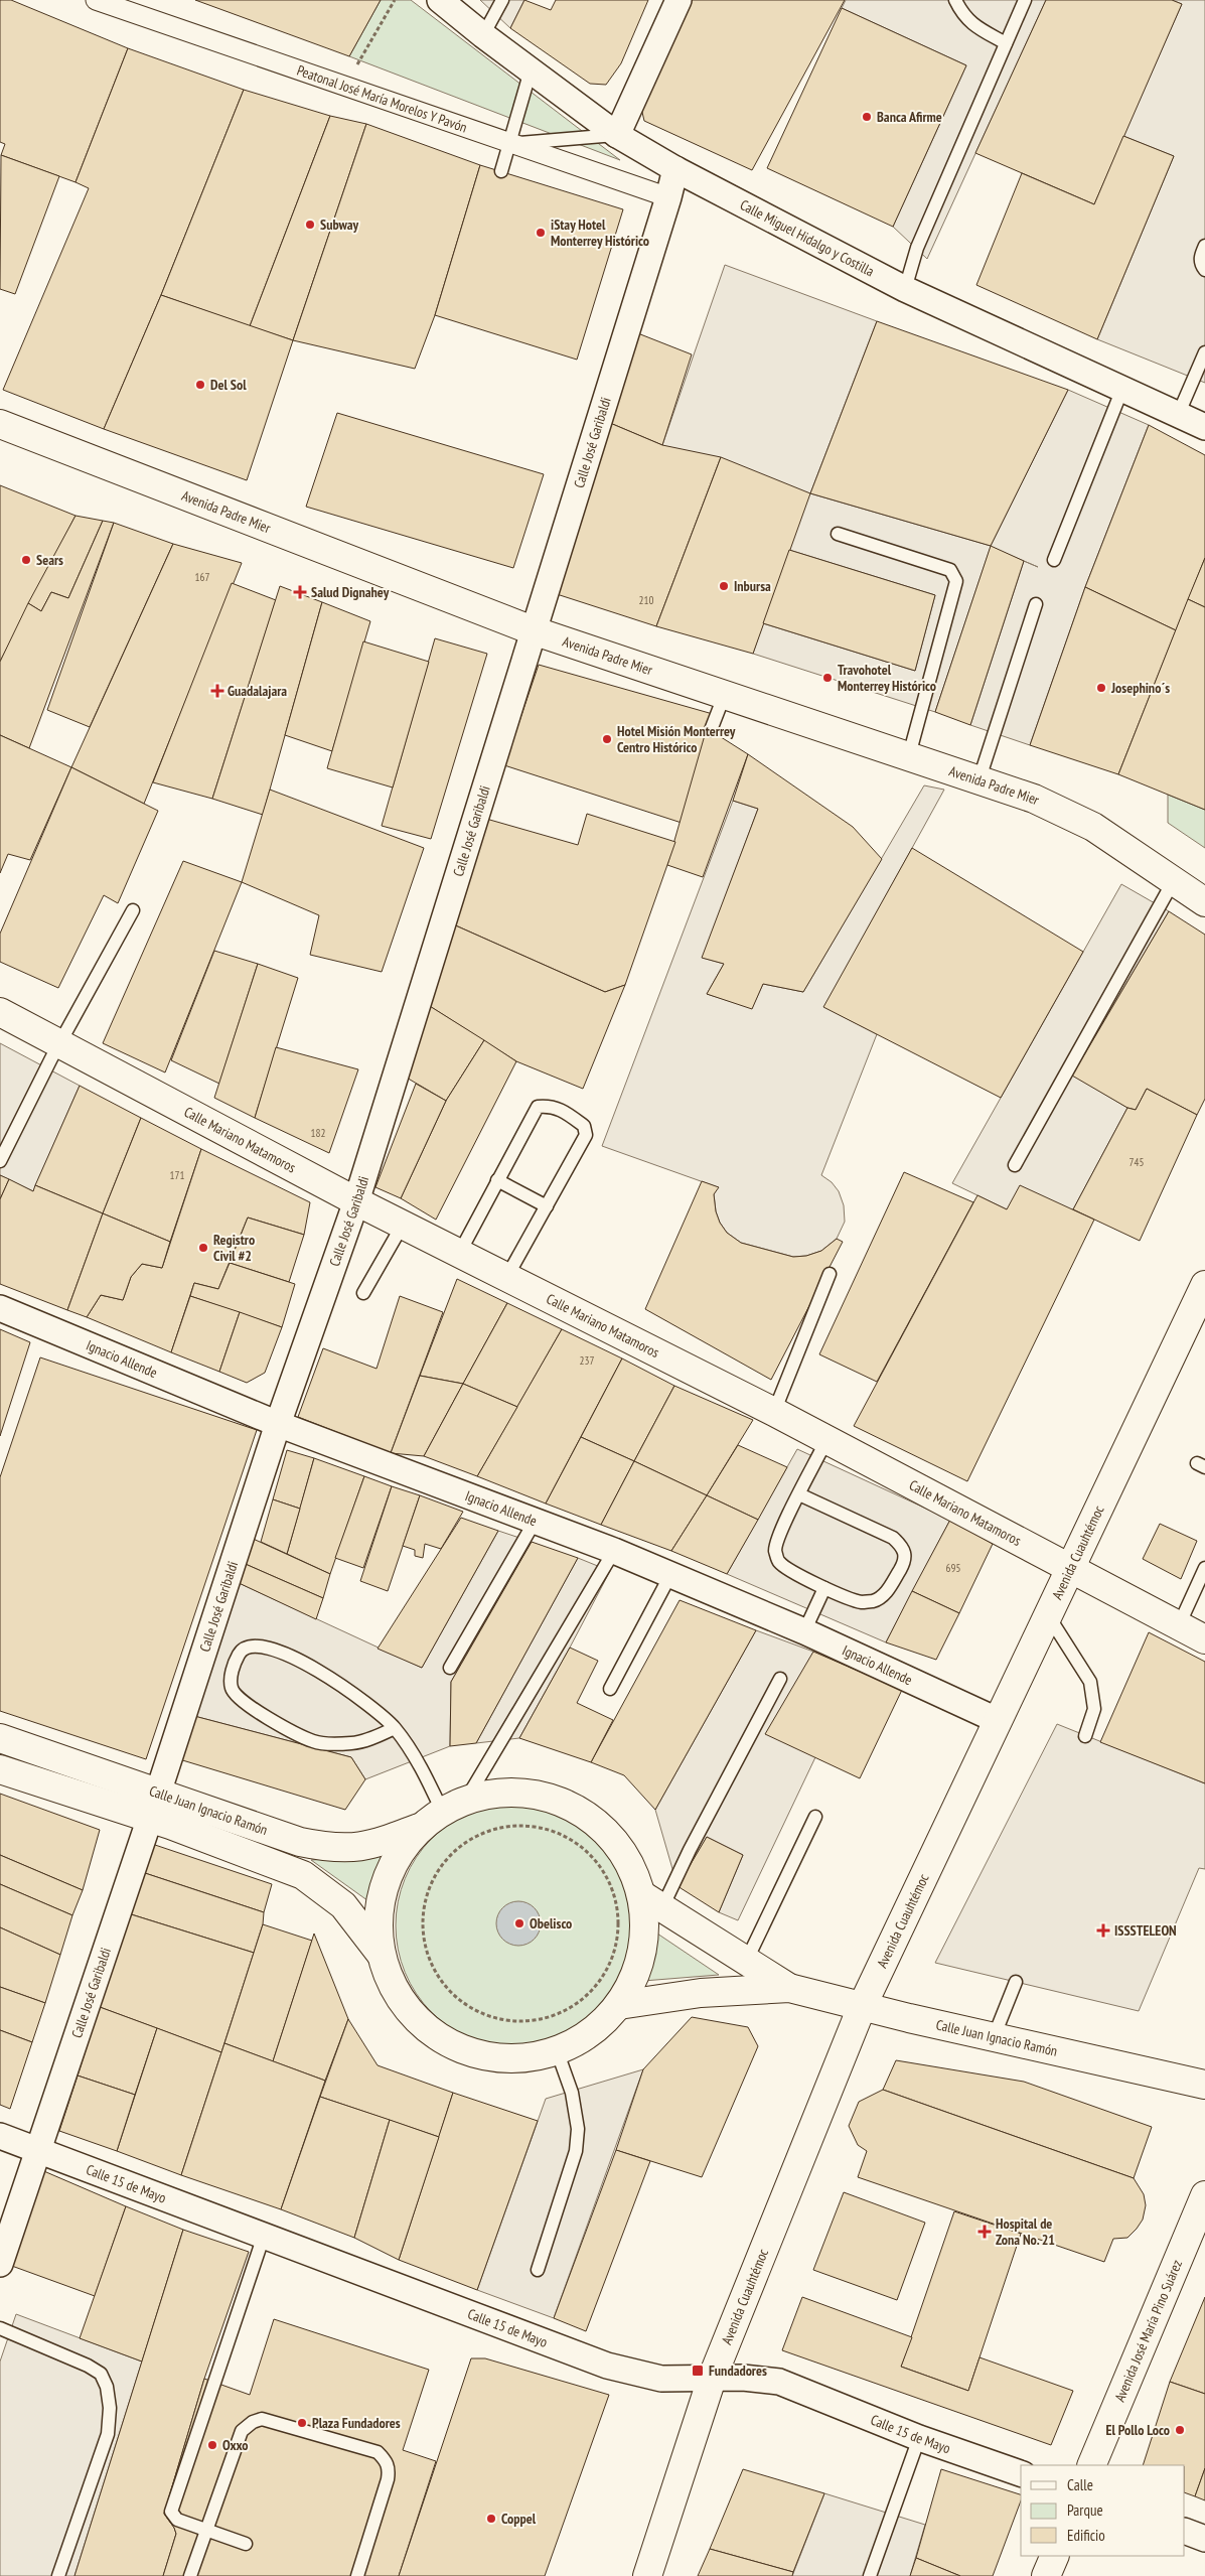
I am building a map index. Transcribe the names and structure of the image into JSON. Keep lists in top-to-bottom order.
{
  "streets": {
    "main road": [
      "Avenida Padre Mier",
      "Calle Mariano Matamoros",
      "Avenida Cuauhtémoc",
      "Calle Juan Ignacio Ramón",
      "Avenida José María Pino Suárez"
    ],
    "street": [
      "Peatonal José María Morelos Y Pavón",
      "Calle Miguel Hidalgo y Costilla",
      "Calle José Garibaldi",
      "Ignacio Allende",
      "Calle 15 de Mayo"
    ]
  },
  "crossings": [
    ["Peatonal José María Morelos Y Pavón", "Calle José Garibaldi"],
    ["Calle Miguel Hidalgo y Costilla", "Calle José Garibaldi"],
    ["Calle José Garibaldi", "Avenida Padre Mier"],
    ["Calle José Garibaldi", "Calle Mariano Matamoros"],
    ["Calle José Garibaldi", "Ignacio Allende"],
    ["Calle José Garibaldi", "Calle Juan Ignacio Ramón"],
    ["Calle José Garibaldi", "Calle 15 de Mayo"],
    ["Calle Mariano Matamoros", "Avenida Cuauhtémoc"],
    ["Ignacio Allende", "Avenida Cuauhtémoc"],
    ["Avenida Cuauhtémoc", "Calle Juan Ignacio Ramón"],
    ["Avenida Cuauhtémoc", "Calle 15 de Mayo"]
  ],
  "places": {
    "other": [
      "Banca Afirme",
      "Subway",
      "iStay Hotel Monterrey Histórico",
      "Del Sol",
      "Sears",
      "Inbursa",
      "Travohotel Monterrey Histórico",
      "Josephino´s",
      "Hotel Misión Monterrey Centro Histórico",
      "Registro Civil #2",
      "Obelisco",
      "Plaza Fundadores",
      "El Pollo Loco",
      "Oxxo",
      "Coppel"
    ],
    "health": [
      "Salud Dignahey",
      "Guadalajara",
      "ISSSTELEON",
      "Hospital de Zona No. 21"
    ],
    "transit": ["Fundadores"]
  },
  "house_numbers": [
    "167",
    "210",
    "182",
    "745",
    "171",
    "237",
    "695"
  ],
  "legend": ["Calle", "Parque", "Edificio"]
}
